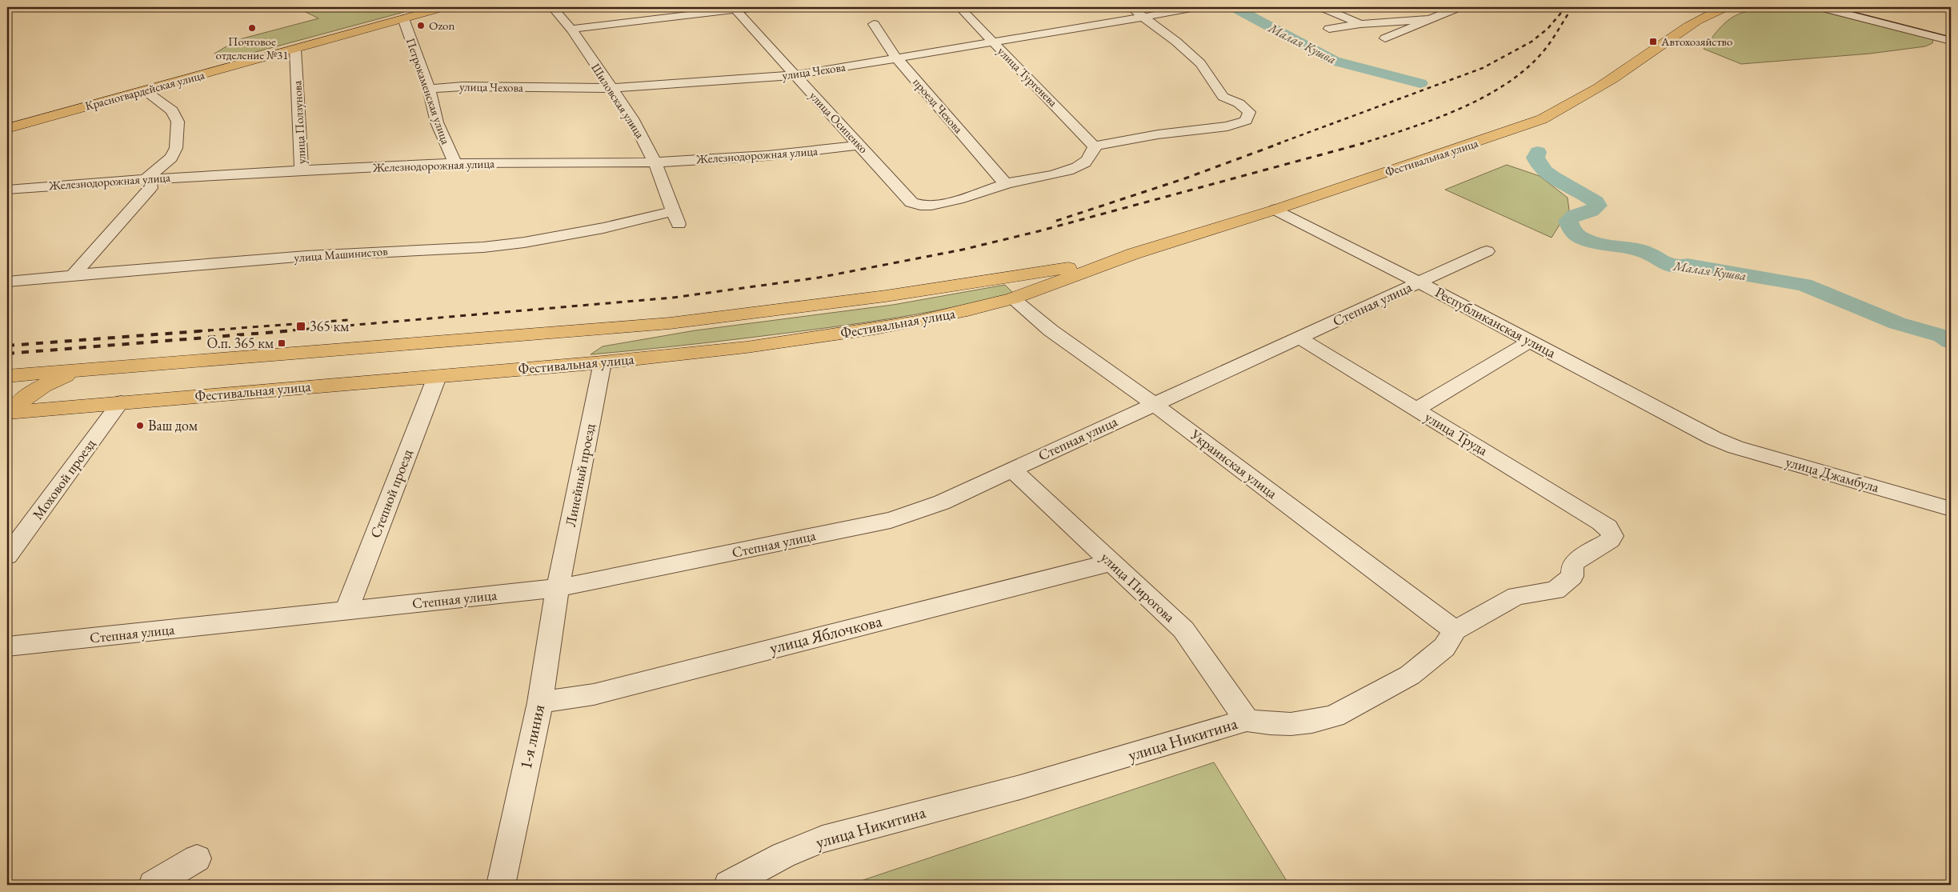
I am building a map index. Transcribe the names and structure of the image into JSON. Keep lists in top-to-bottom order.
{
  "streets": {
    "main road": ["Красногвардейская улица", "Фестивальная улица"],
    "street": [
      "улица Чехова",
      "улица Тургенева",
      "Петрокаменская улица",
      "Шиловская улица",
      "проезд Чехова",
      "улица Ползунова",
      "улица Осипенко",
      "Железнодорожная улица",
      "улица Машинистов",
      "Степная улица",
      "Республиканская улица",
      "улица Труда",
      "Украинская улица",
      "улица Джамбула",
      "Линейный проезд",
      "Моховой проезд",
      "Степной проезд",
      "улица Пирогова",
      "улица Яблочкова",
      "1-я линия",
      "улица Никитина"
    ]
  },
  "crossings": [
    ["улица Чехова", "улица Тургенева"],
    ["улица Чехова", "Петрокаменская улица"],
    ["улица Чехова", "Шиловская улица"],
    ["улица Чехова", "проезд Чехова"],
    ["улица Чехова", "улица Осипенко"],
    ["Красногвардейская улица", "Петрокаменская улица"],
    ["Красногвардейская улица", "улица Ползунова"],
    ["Петрокаменская улица", "Железнодорожная улица"],
    ["Шиловская улица", "Железнодорожная улица"],
    ["Шиловская улица", "улица Машинистов"],
    ["проезд Чехова", "улица Осипенко"],
    ["улица Ползунова", "Железнодорожная улица"],
    ["улица Осипенко", "Железнодорожная улица"],
    ["Фестивальная улица", "Республиканская улица"],
    ["Фестивальная улица", "Украинская улица"],
    ["Фестивальная улица", "Линейный проезд"],
    ["Фестивальная улица", "Моховой проезд"],
    ["Фестивальная улица", "Степной проезд"],
    ["Степная улица", "Республиканская улица"],
    ["Степная улица", "улица Труда"],
    ["Степная улица", "Украинская улица"],
    ["Степная улица", "Линейный проезд"],
    ["Степная улица", "Степной проезд"],
    ["Степная улица", "улица Пирогова"],
    ["Степная улица", "1-я линия"],
    ["Республиканская улица", "улица Джамбула"],
    ["улица Труда", "улица Никитина"],
    ["Украинская улица", "улица Никитина"],
    ["Линейный проезд", "1-я линия"],
    ["улица Пирогова", "улица Яблочкова"],
    ["улица Пирогова", "улица Никитина"],
    ["улица Яблочкова", "1-я линия"]
  ],
  "water": ["Малая Кушва"],
  "places": {
    "other": ["Ozon", "Почтовое отделение №31", "Ваш дом"],
    "transit": ["Автохозяйство", "365 км", "О.п. 365 км"]
  }
}
